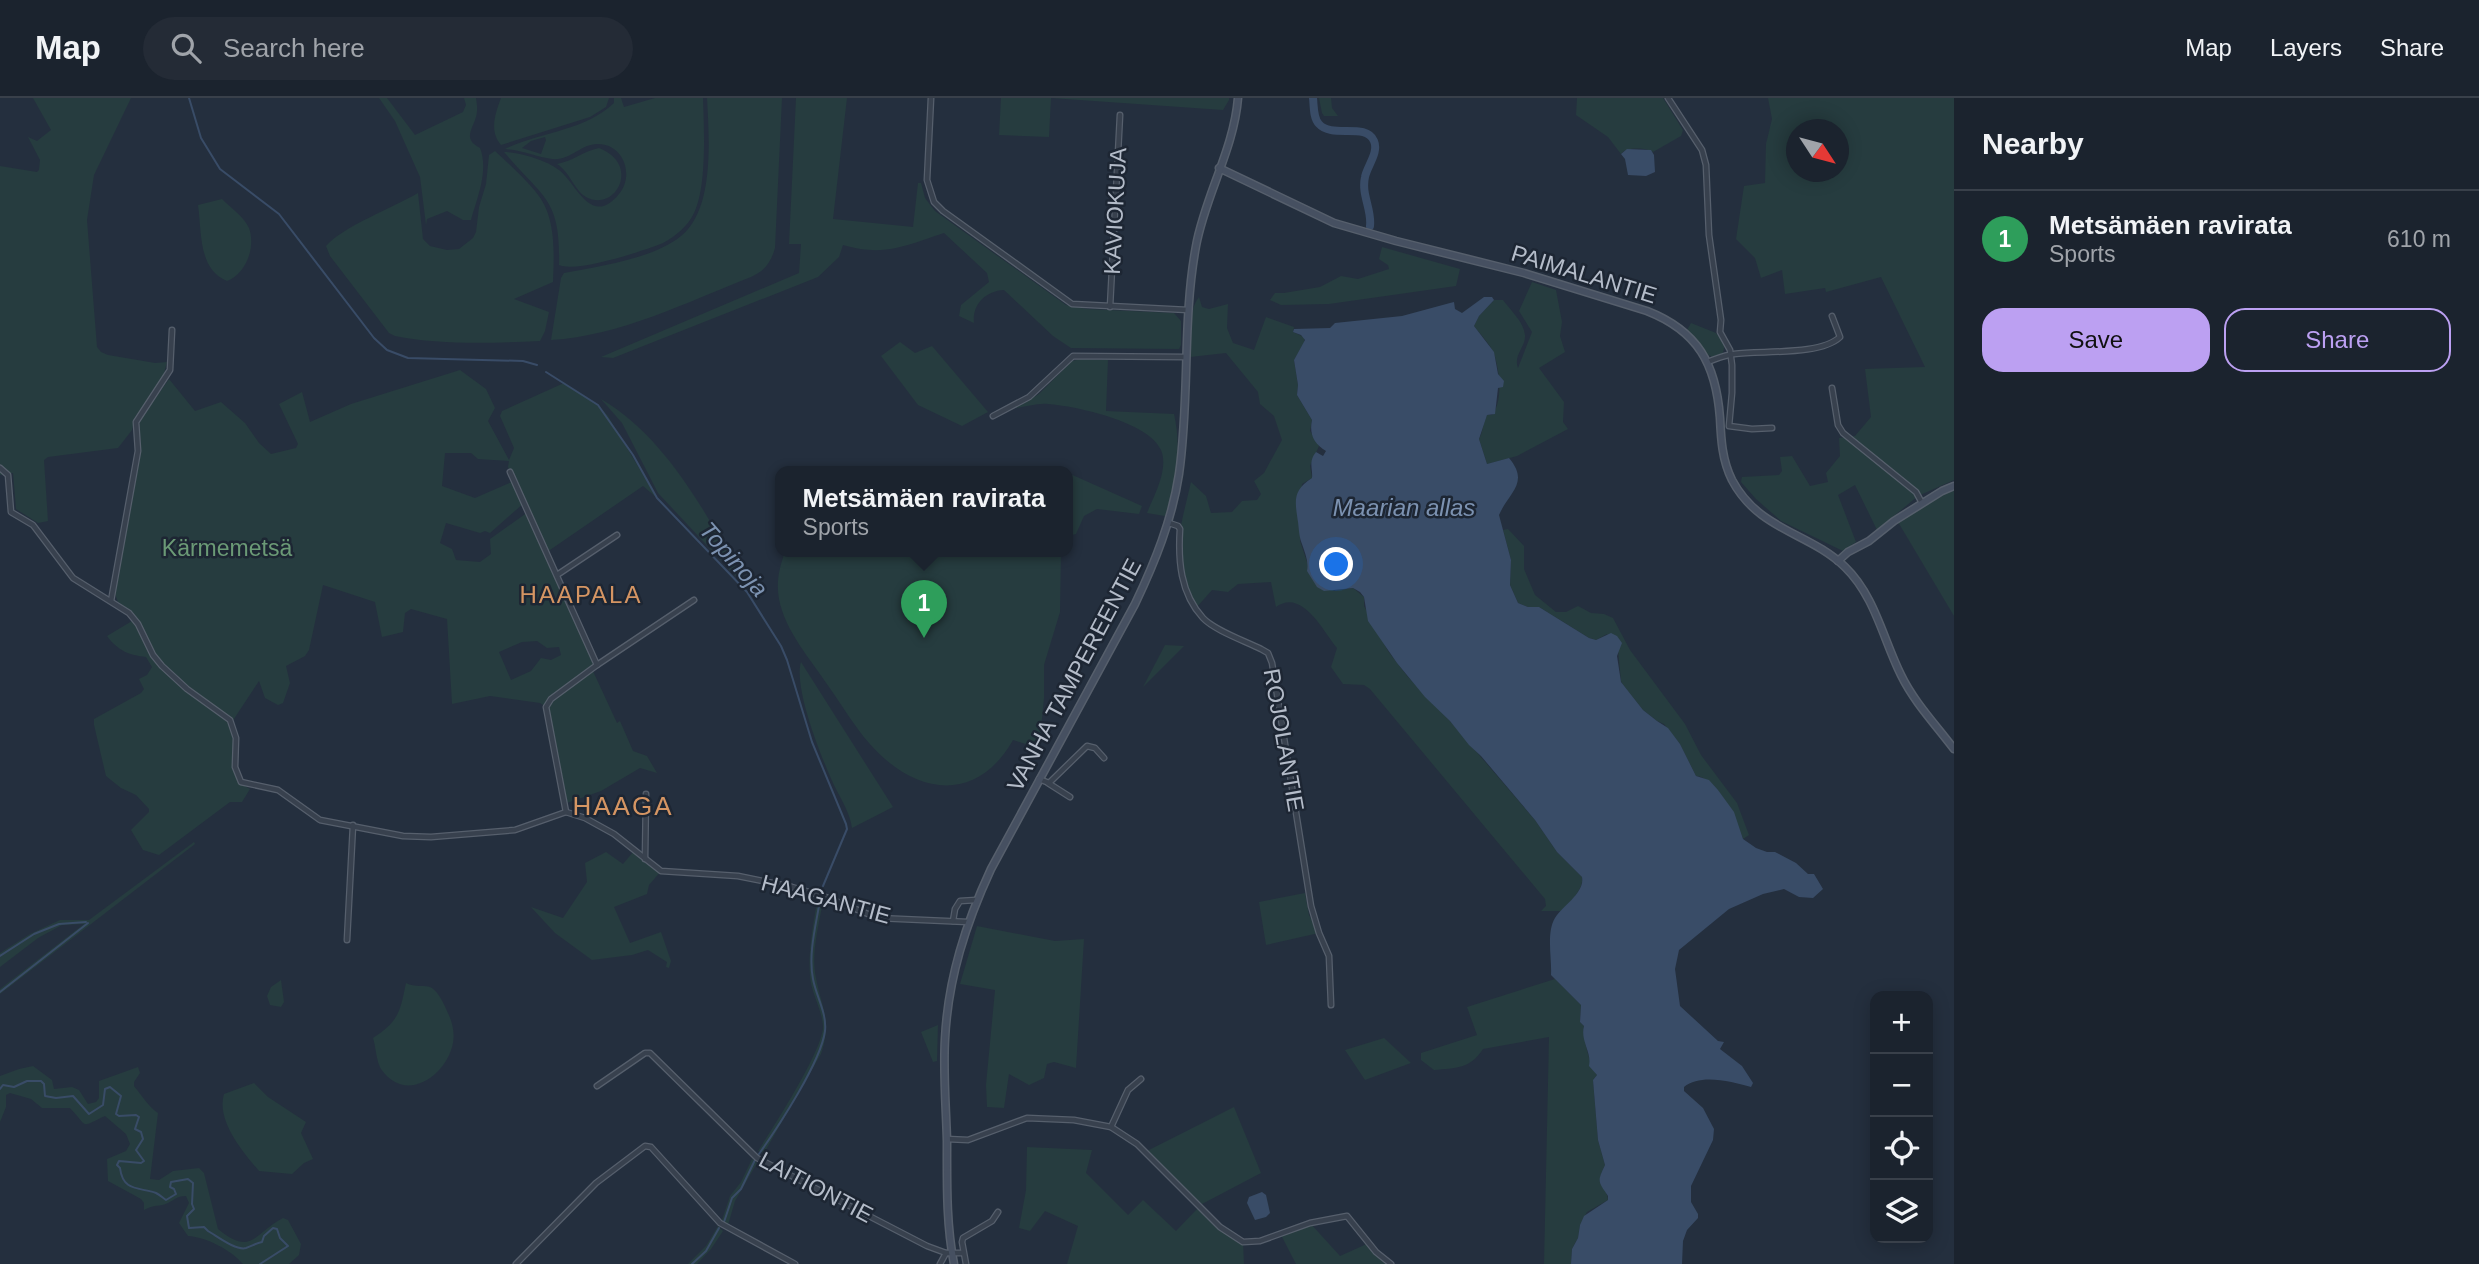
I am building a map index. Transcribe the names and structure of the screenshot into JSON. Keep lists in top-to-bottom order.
{
  "streets": {
    "main road": ["PAIMALANTIE", "VANHA TAMPEREENTIE"],
    "street": [
      "KAVIOKUJA",
      "ROJOLANTIE",
      "HAAGANTIE",
      "LAITIONTIE"
    ]
  },
  "crossings": [
    ["PAIMALANTIE", "VANHA TAMPEREENTIE"],
    ["VANHA TAMPEREENTIE", "ROJOLANTIE"],
    ["VANHA TAMPEREENTIE", "HAAGANTIE"],
    ["VANHA TAMPEREENTIE", "LAITIONTIE"]
  ],
  "districts": ["HAAPALA", "HAAGA"],
  "water": ["Maarian allas", "Topinoja"],
  "parks": ["Kärmemetsä"],
  "north": "bottom right",
  "page": {
    "header": "Map",
    "search": "Search here",
    "nav": ["Map", "Layers", "Share"],
    "heading": "Nearby",
    "list": [
      {
        "mark": "1",
        "name": "Metsämäen ravirata",
        "note": "Sports",
        "value": "610 m"
      }
    ],
    "buttons": ["Save", "Share"],
    "popup": ["Metsämäen ravirata", "Sports"],
    "pins": "1",
    "map_buttons": ["+", "−"]
  }
}
